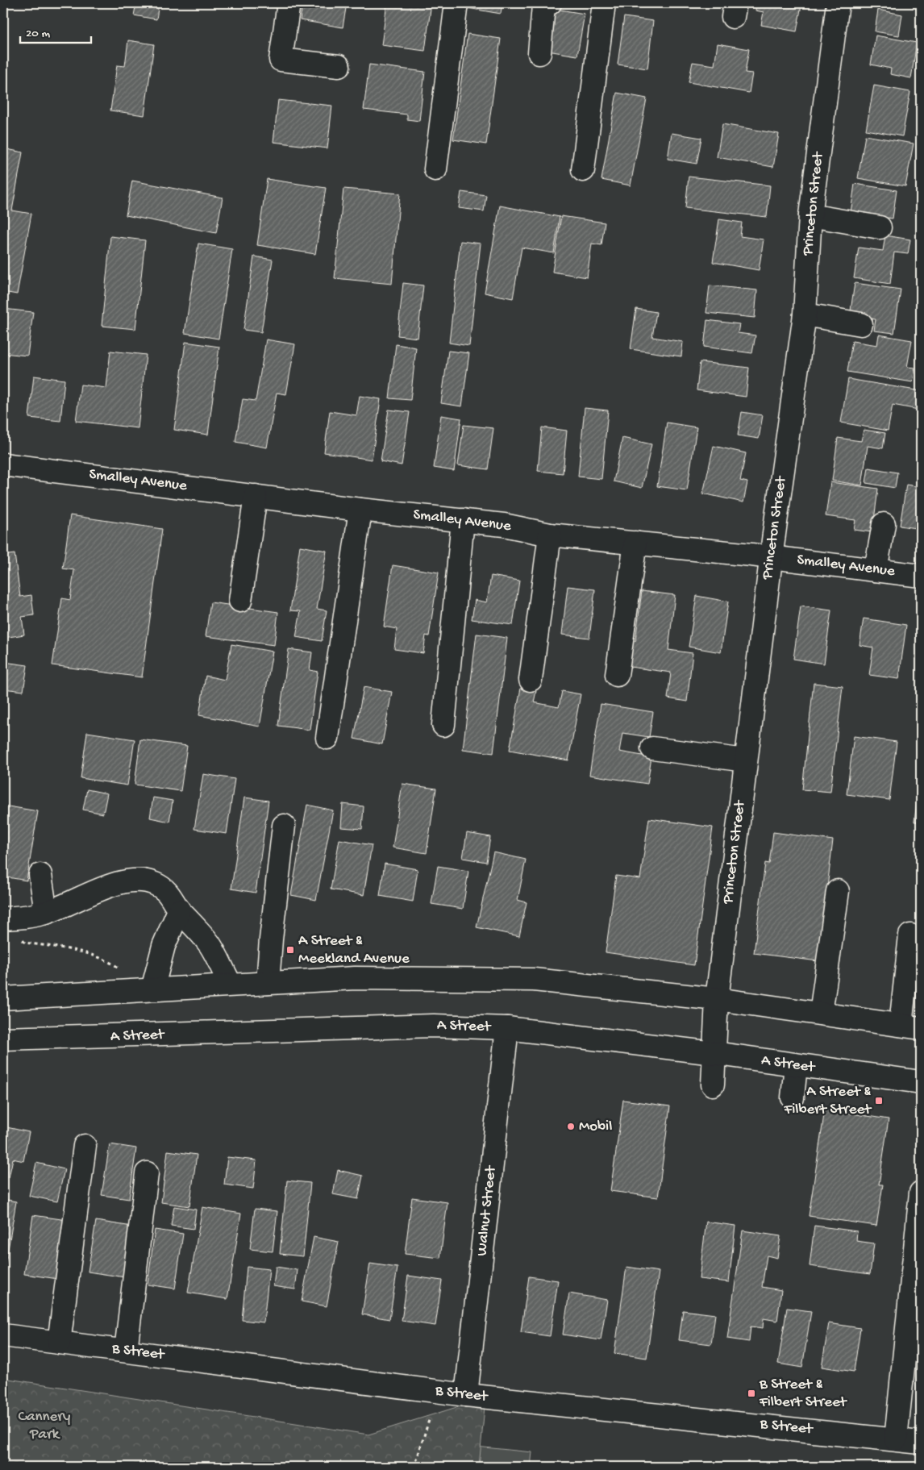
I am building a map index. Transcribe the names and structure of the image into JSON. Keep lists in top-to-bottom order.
{
  "streets": {
    "street": [
      "Princeton Street",
      "Smalley Avenue",
      "A Street",
      "Walnut Street",
      "B Street"
    ]
  },
  "crossings": [
    ["Princeton Street", "Smalley Avenue"],
    ["Princeton Street", "A Street"],
    ["A Street", "Walnut Street"],
    ["Walnut Street", "B Street"]
  ],
  "parks": ["Cannery Park"],
  "places": {
    "transit": ["A Street & Meekland Avenue", "A Street & Filbert Street", "B Street & Filbert Street"],
    "other": ["Mobil"]
  },
  "scale_bar": "20 m"
}
